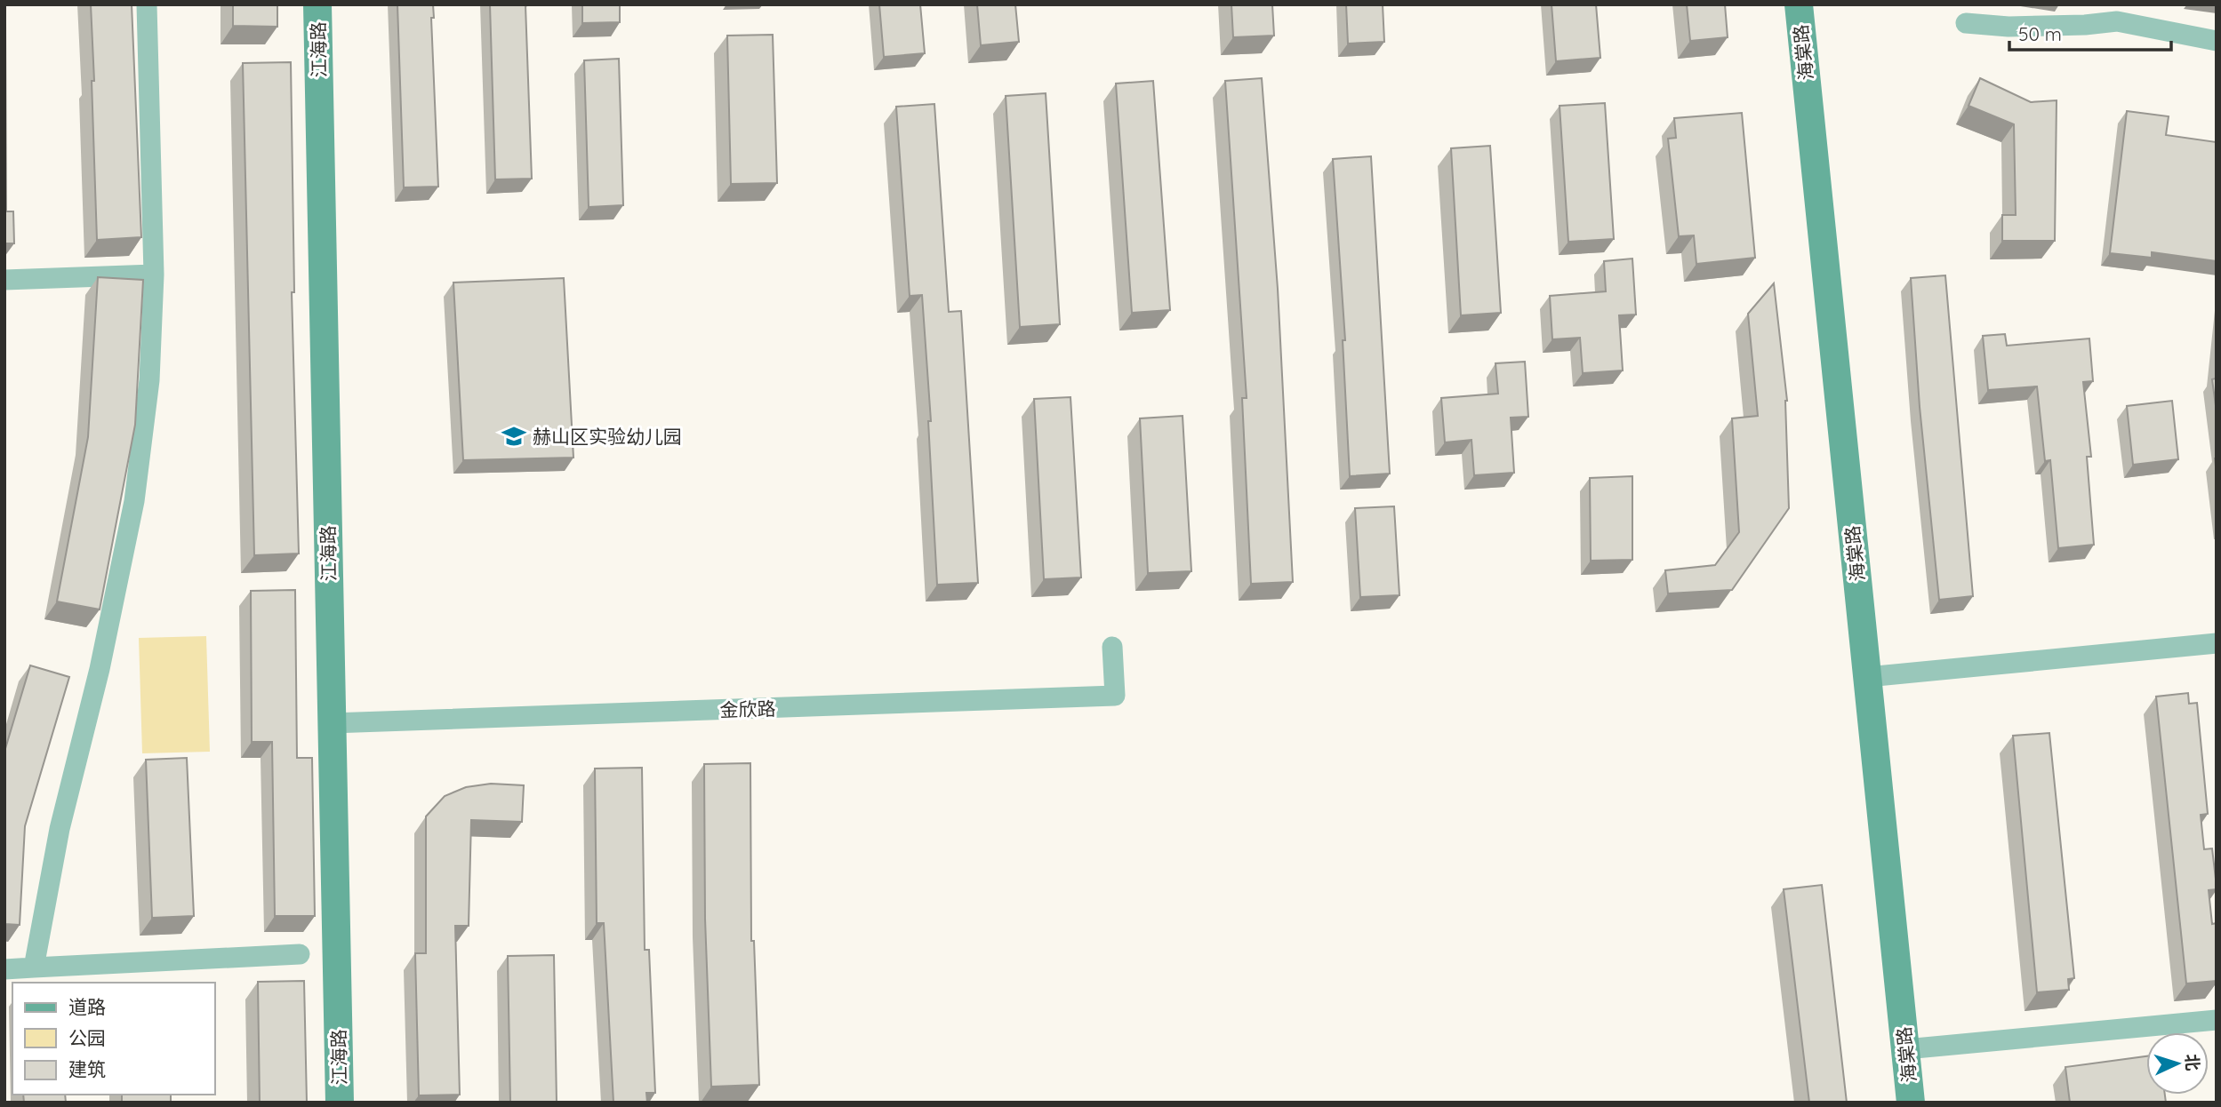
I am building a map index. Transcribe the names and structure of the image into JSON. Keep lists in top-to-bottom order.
{
  "streets": {
    "street": ["江海路", "海棠路", "金欣路"]
  },
  "crossings": [
    ["江海路", "金欣路"]
  ],
  "places": {
    "school or university": ["赫山区实验幼儿园"]
  },
  "legend": ["道路", "公园", "建筑"],
  "scale_bar": "50 m",
  "north": "right"
}
